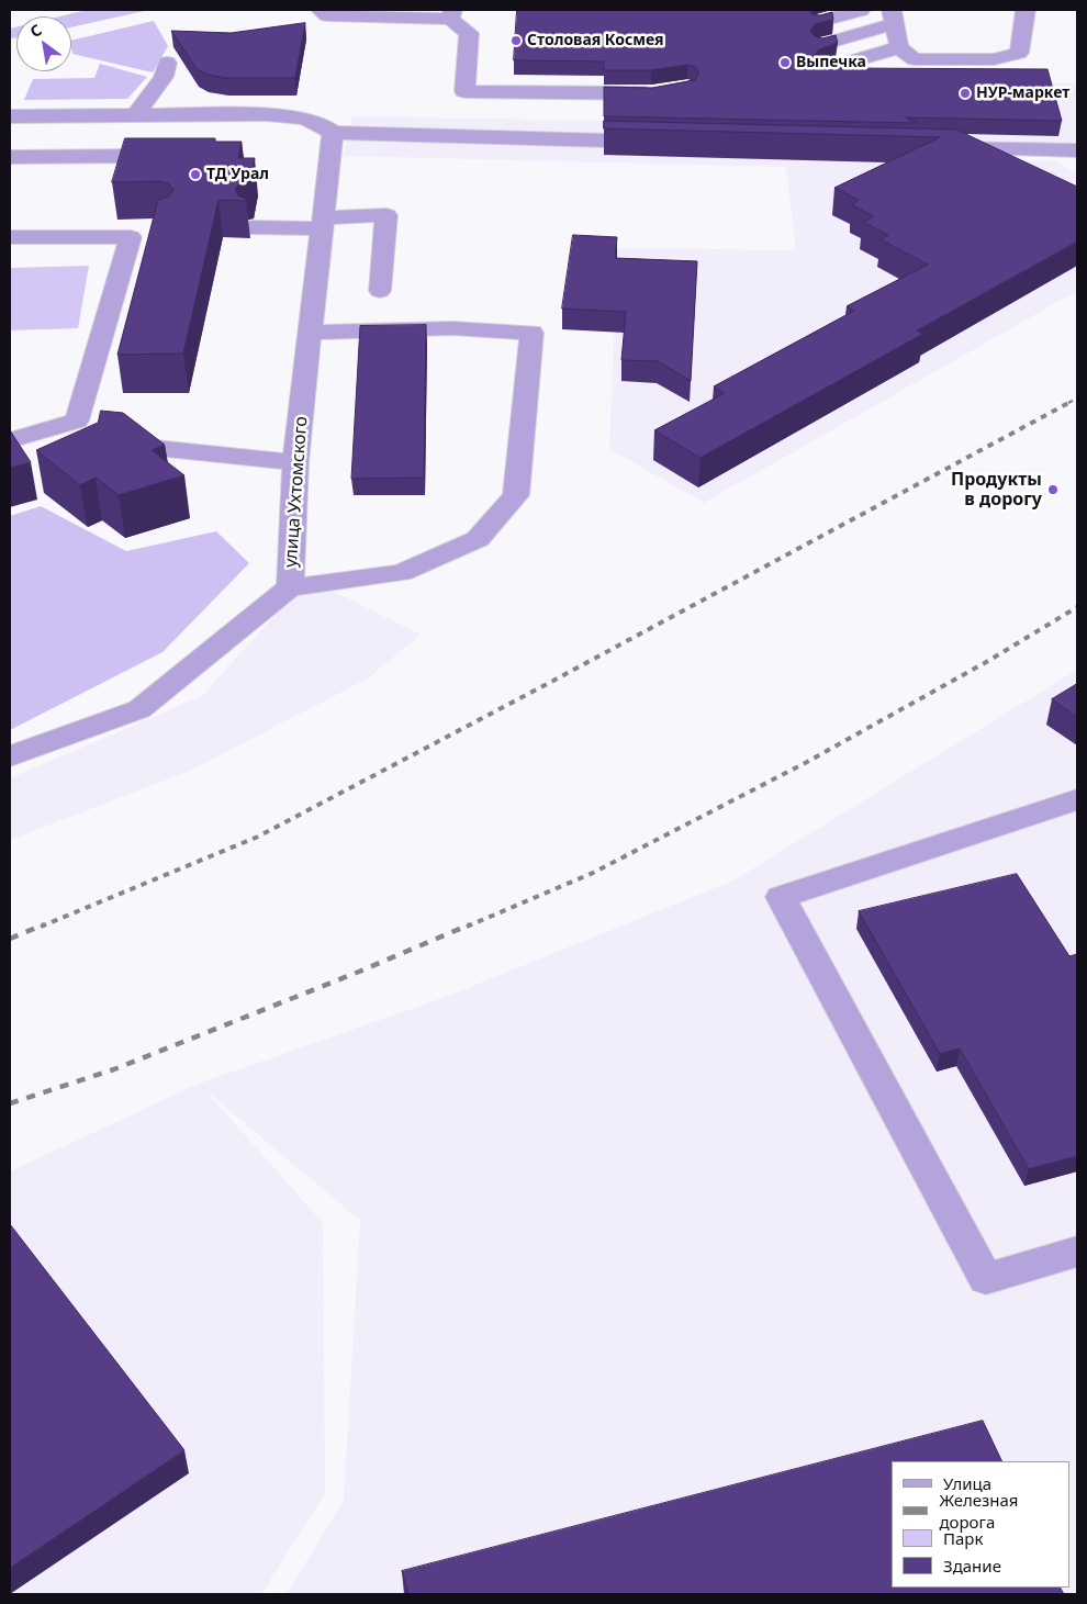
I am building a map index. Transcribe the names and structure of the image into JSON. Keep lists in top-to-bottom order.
{
  "streets": {
    "street": ["улица Ухтомского"]
  },
  "places": [
    "Столовая Космея",
    "Выпечка",
    "НУР-маркет",
    "ТД Урал",
    "Продукты в дорогу"
  ],
  "legend": [
    "Улица",
    "Железная дорога",
    "Парк",
    "Здание"
  ],
  "north": "top left"
}
